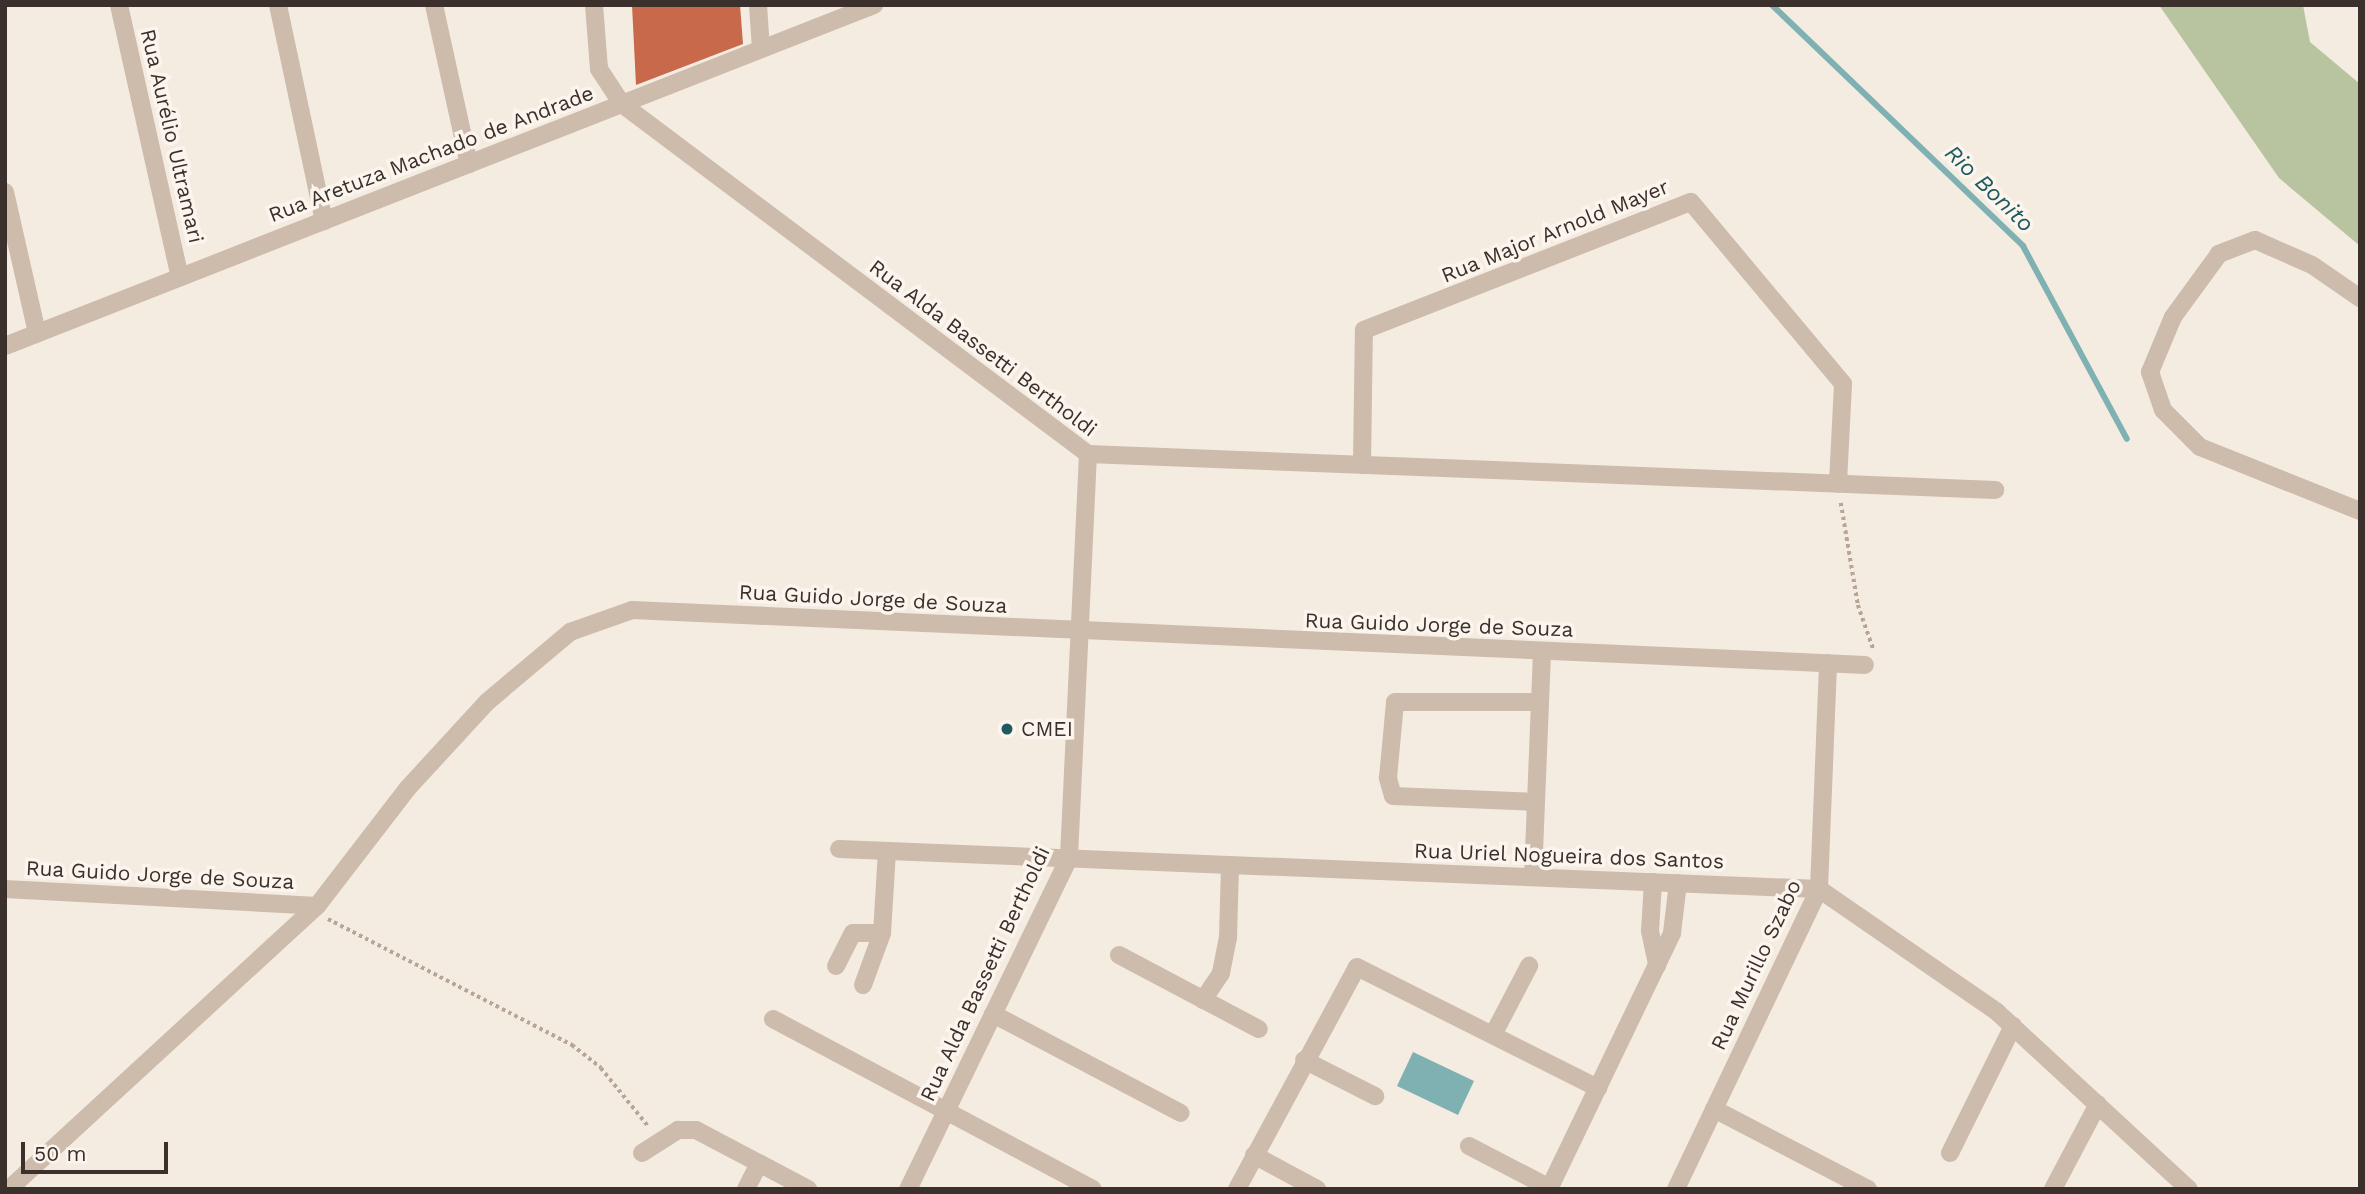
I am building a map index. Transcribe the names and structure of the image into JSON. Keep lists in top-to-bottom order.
{
  "streets": {
    "street": [
      "Rua Aurélio Ultramari",
      "Rua Aretuza Machado de Andrade",
      "Rua Major Arnold Mayer",
      "Rua Alda Bassetti Bertholdi",
      "Rua Guido Jorge de Souza",
      "Rua Uriel Nogueira dos Santos",
      "Rua Murillo Szabo"
    ]
  },
  "crossings": [
    ["Rua Aurélio Ultramari", "Rua Aretuza Machado de Andrade"],
    ["Rua Aretuza Machado de Andrade", "Rua Alda Bassetti Bertholdi"],
    ["Rua Alda Bassetti Bertholdi", "Rua Guido Jorge de Souza"],
    ["Rua Alda Bassetti Bertholdi", "Rua Uriel Nogueira dos Santos"],
    ["Rua Guido Jorge de Souza", "Rua Murillo Szabo"],
    ["Rua Uriel Nogueira dos Santos", "Rua Murillo Szabo"]
  ],
  "water": ["Rio Bonito"],
  "places": ["CMEI"],
  "scale_bar": "50 m"
}
